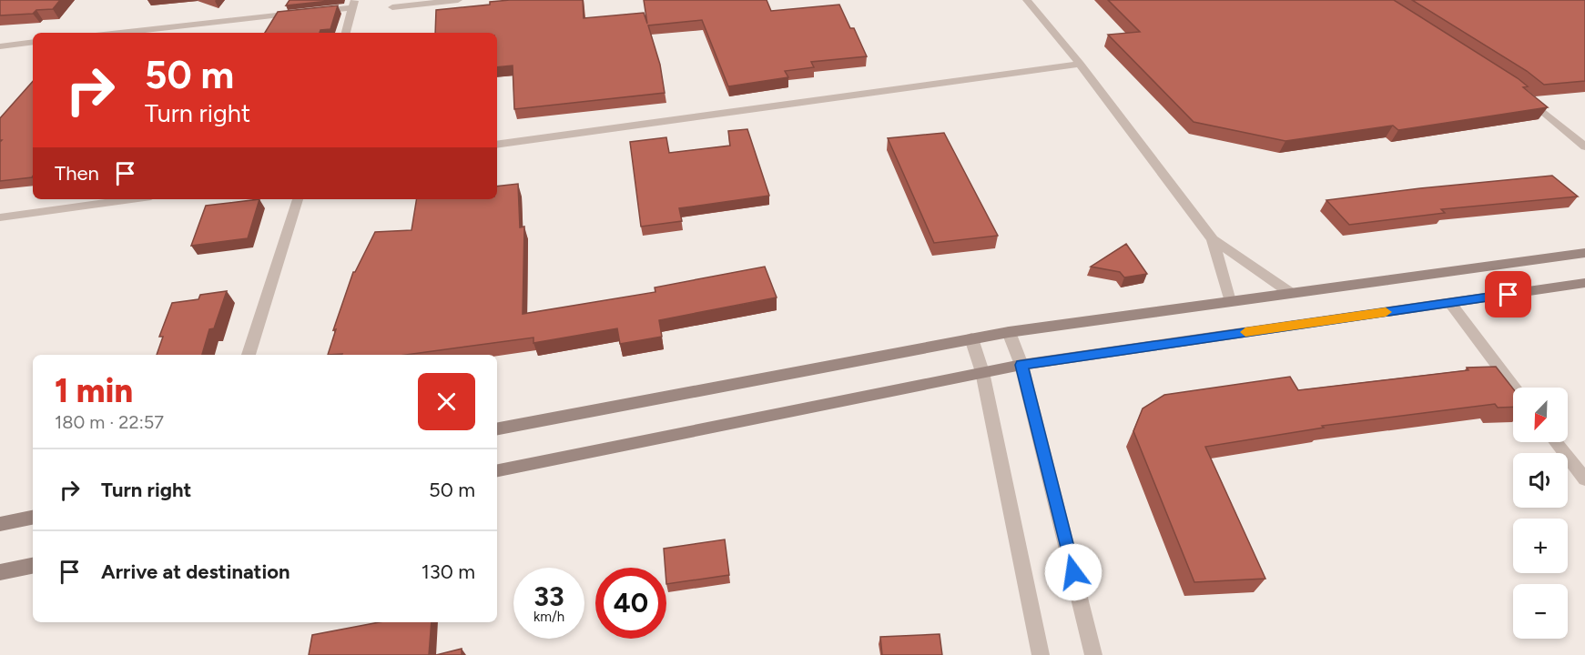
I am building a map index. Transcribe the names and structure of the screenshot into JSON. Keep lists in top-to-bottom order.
{
  "north": "bottom left",
  "page": {
    "turn": ["50 m", "Turn right"],
    "then": "Then",
    "heading": ["1 min", "180 m · 22:57"],
    "map_buttons": ["+", "−"],
    "list": [
      {
        "name": "Turn right",
        "value": "50 m"
      },
      {
        "name": "Arrive at destination",
        "value": "130 m"
      }
    ],
    "speed": "33 km/h",
    "limit": "40"
  }
}
